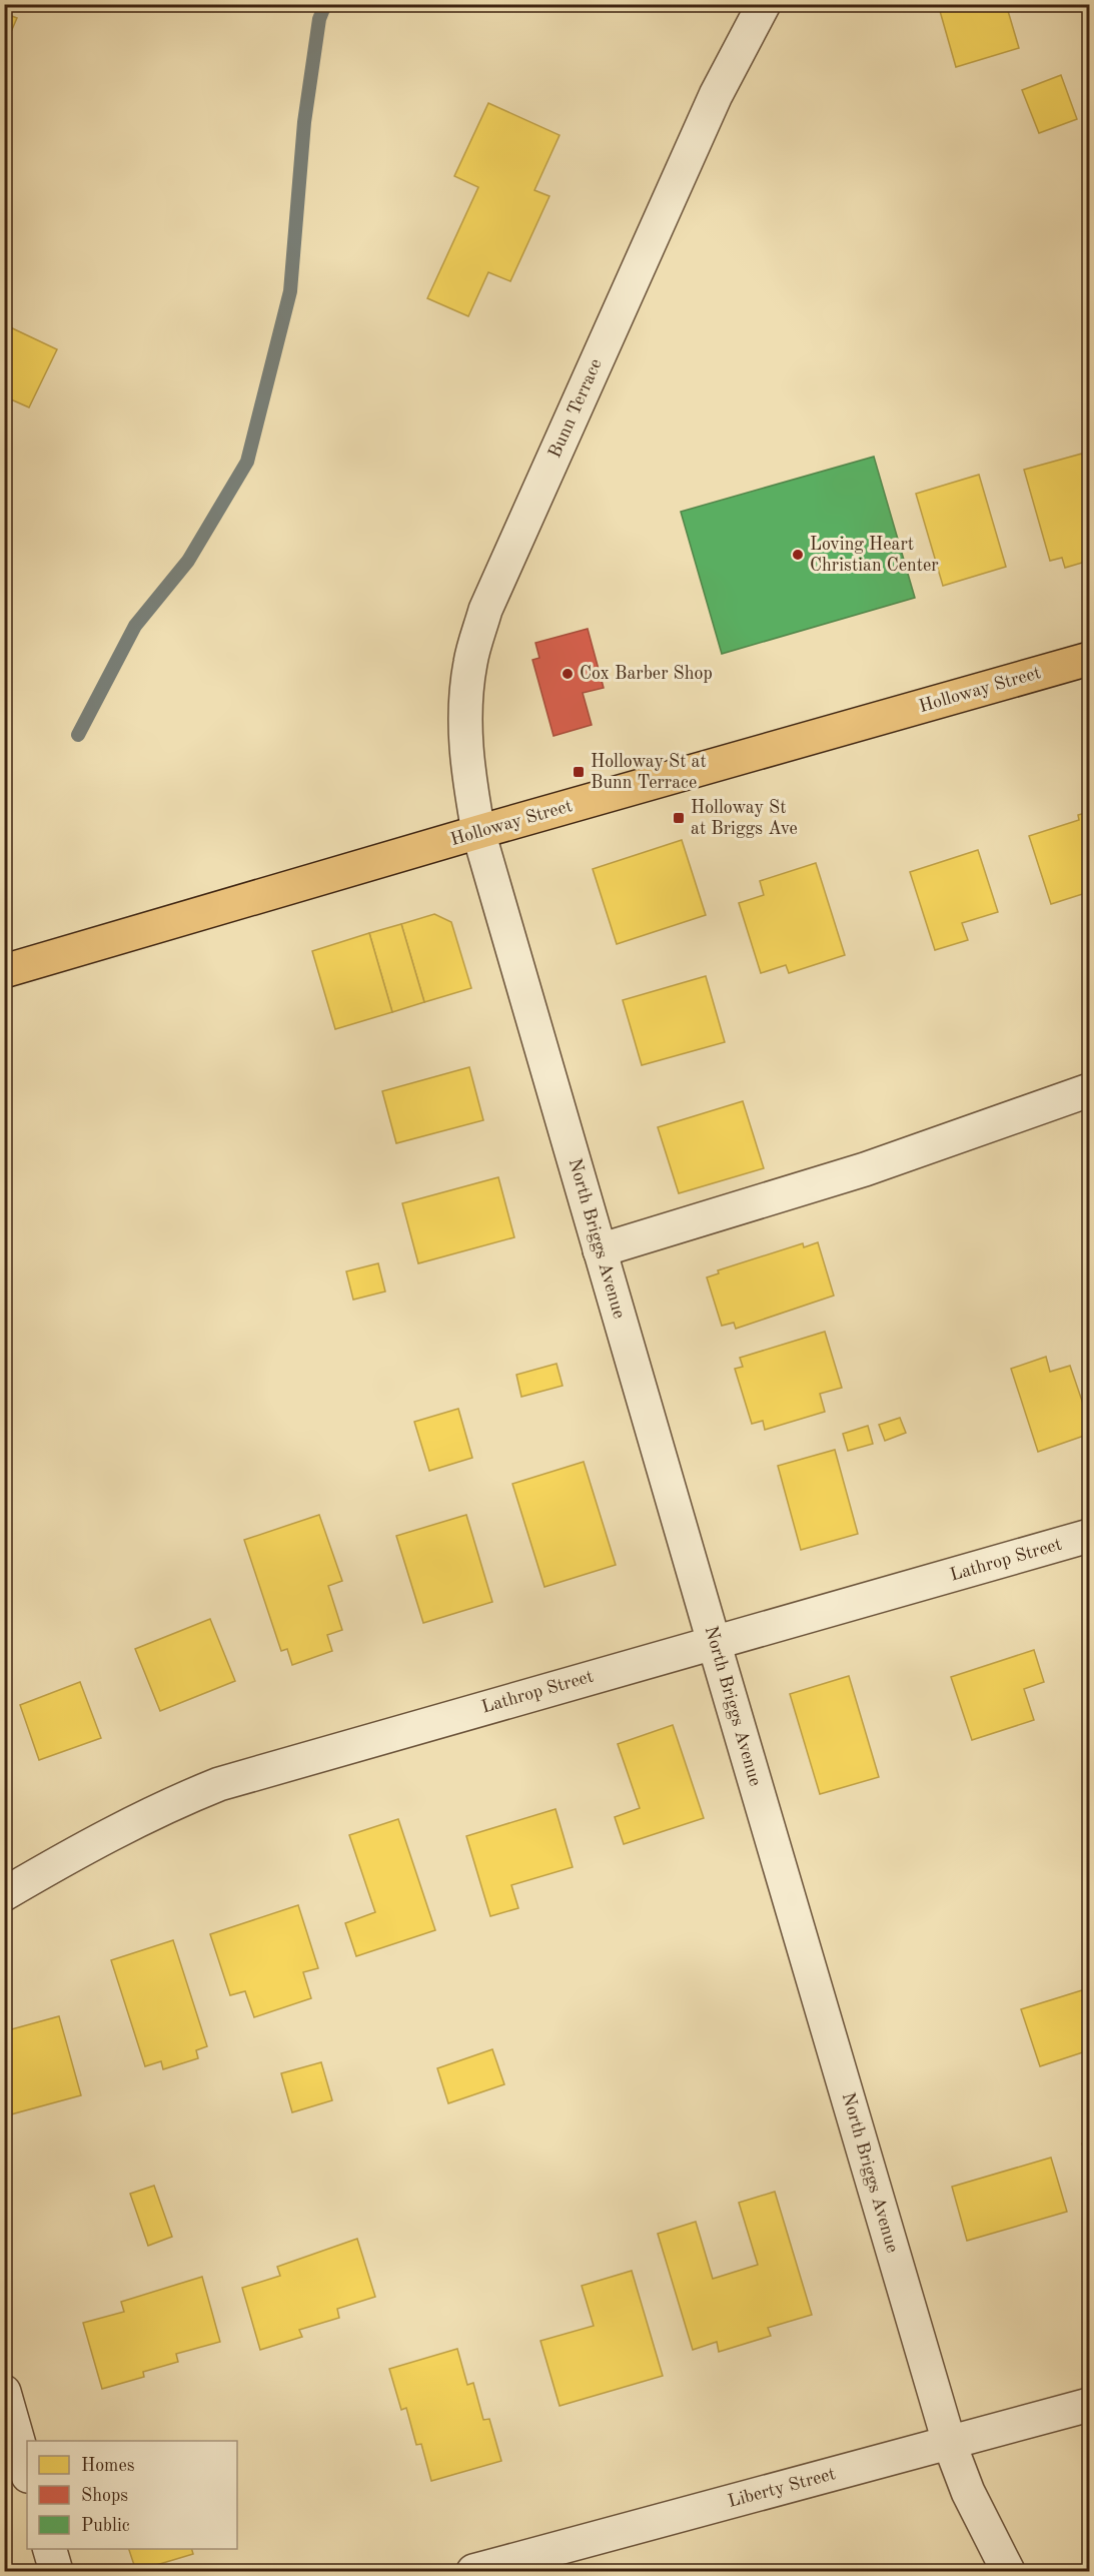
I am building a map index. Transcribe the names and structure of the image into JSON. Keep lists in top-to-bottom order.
{
  "streets": {
    "main road": ["Holloway Street"],
    "street": [
      "Bunn Terrace",
      "North Briggs Avenue",
      "Lathrop Street",
      "Liberty Street"
    ]
  },
  "crossings": [
    ["Bunn Terrace", "Holloway Street"],
    ["Bunn Terrace", "North Briggs Avenue"],
    ["Holloway Street", "North Briggs Avenue"],
    ["North Briggs Avenue", "Lathrop Street"],
    ["North Briggs Avenue", "Liberty Street"]
  ],
  "places": {
    "other": ["Loving Heart Christian Center", "Cox Barber Shop"],
    "transit": ["Holloway St at Bunn Terrace", "Holloway St at Briggs Ave"]
  },
  "legend": ["Homes", "Shops", "Public"]
}
